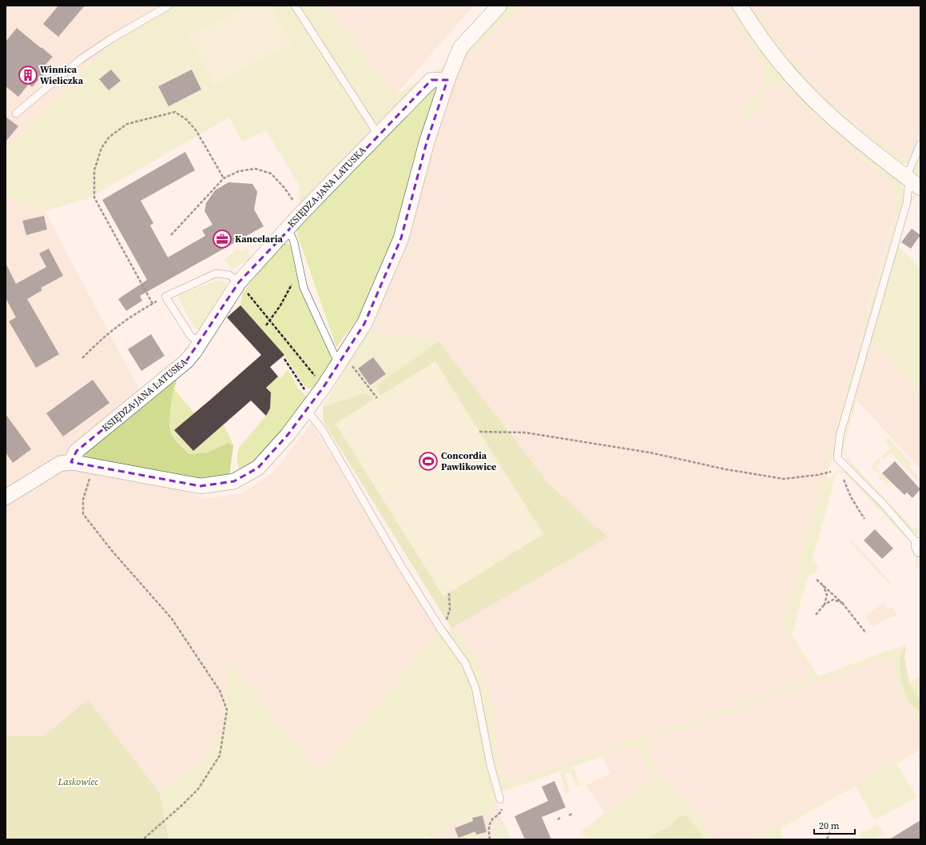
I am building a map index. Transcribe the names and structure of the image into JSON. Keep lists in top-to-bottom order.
{
  "streets": {
    "street": ["KSIĘDZA JANA LATUSKA"]
  },
  "parks": ["Laskowiec"],
  "places": {
    "building": ["Winnica Wieliczka"],
    "office": ["Kancelaria"],
    "sports": ["Concordia Pawlikowice"]
  },
  "scale_bar": "20 m"
}
